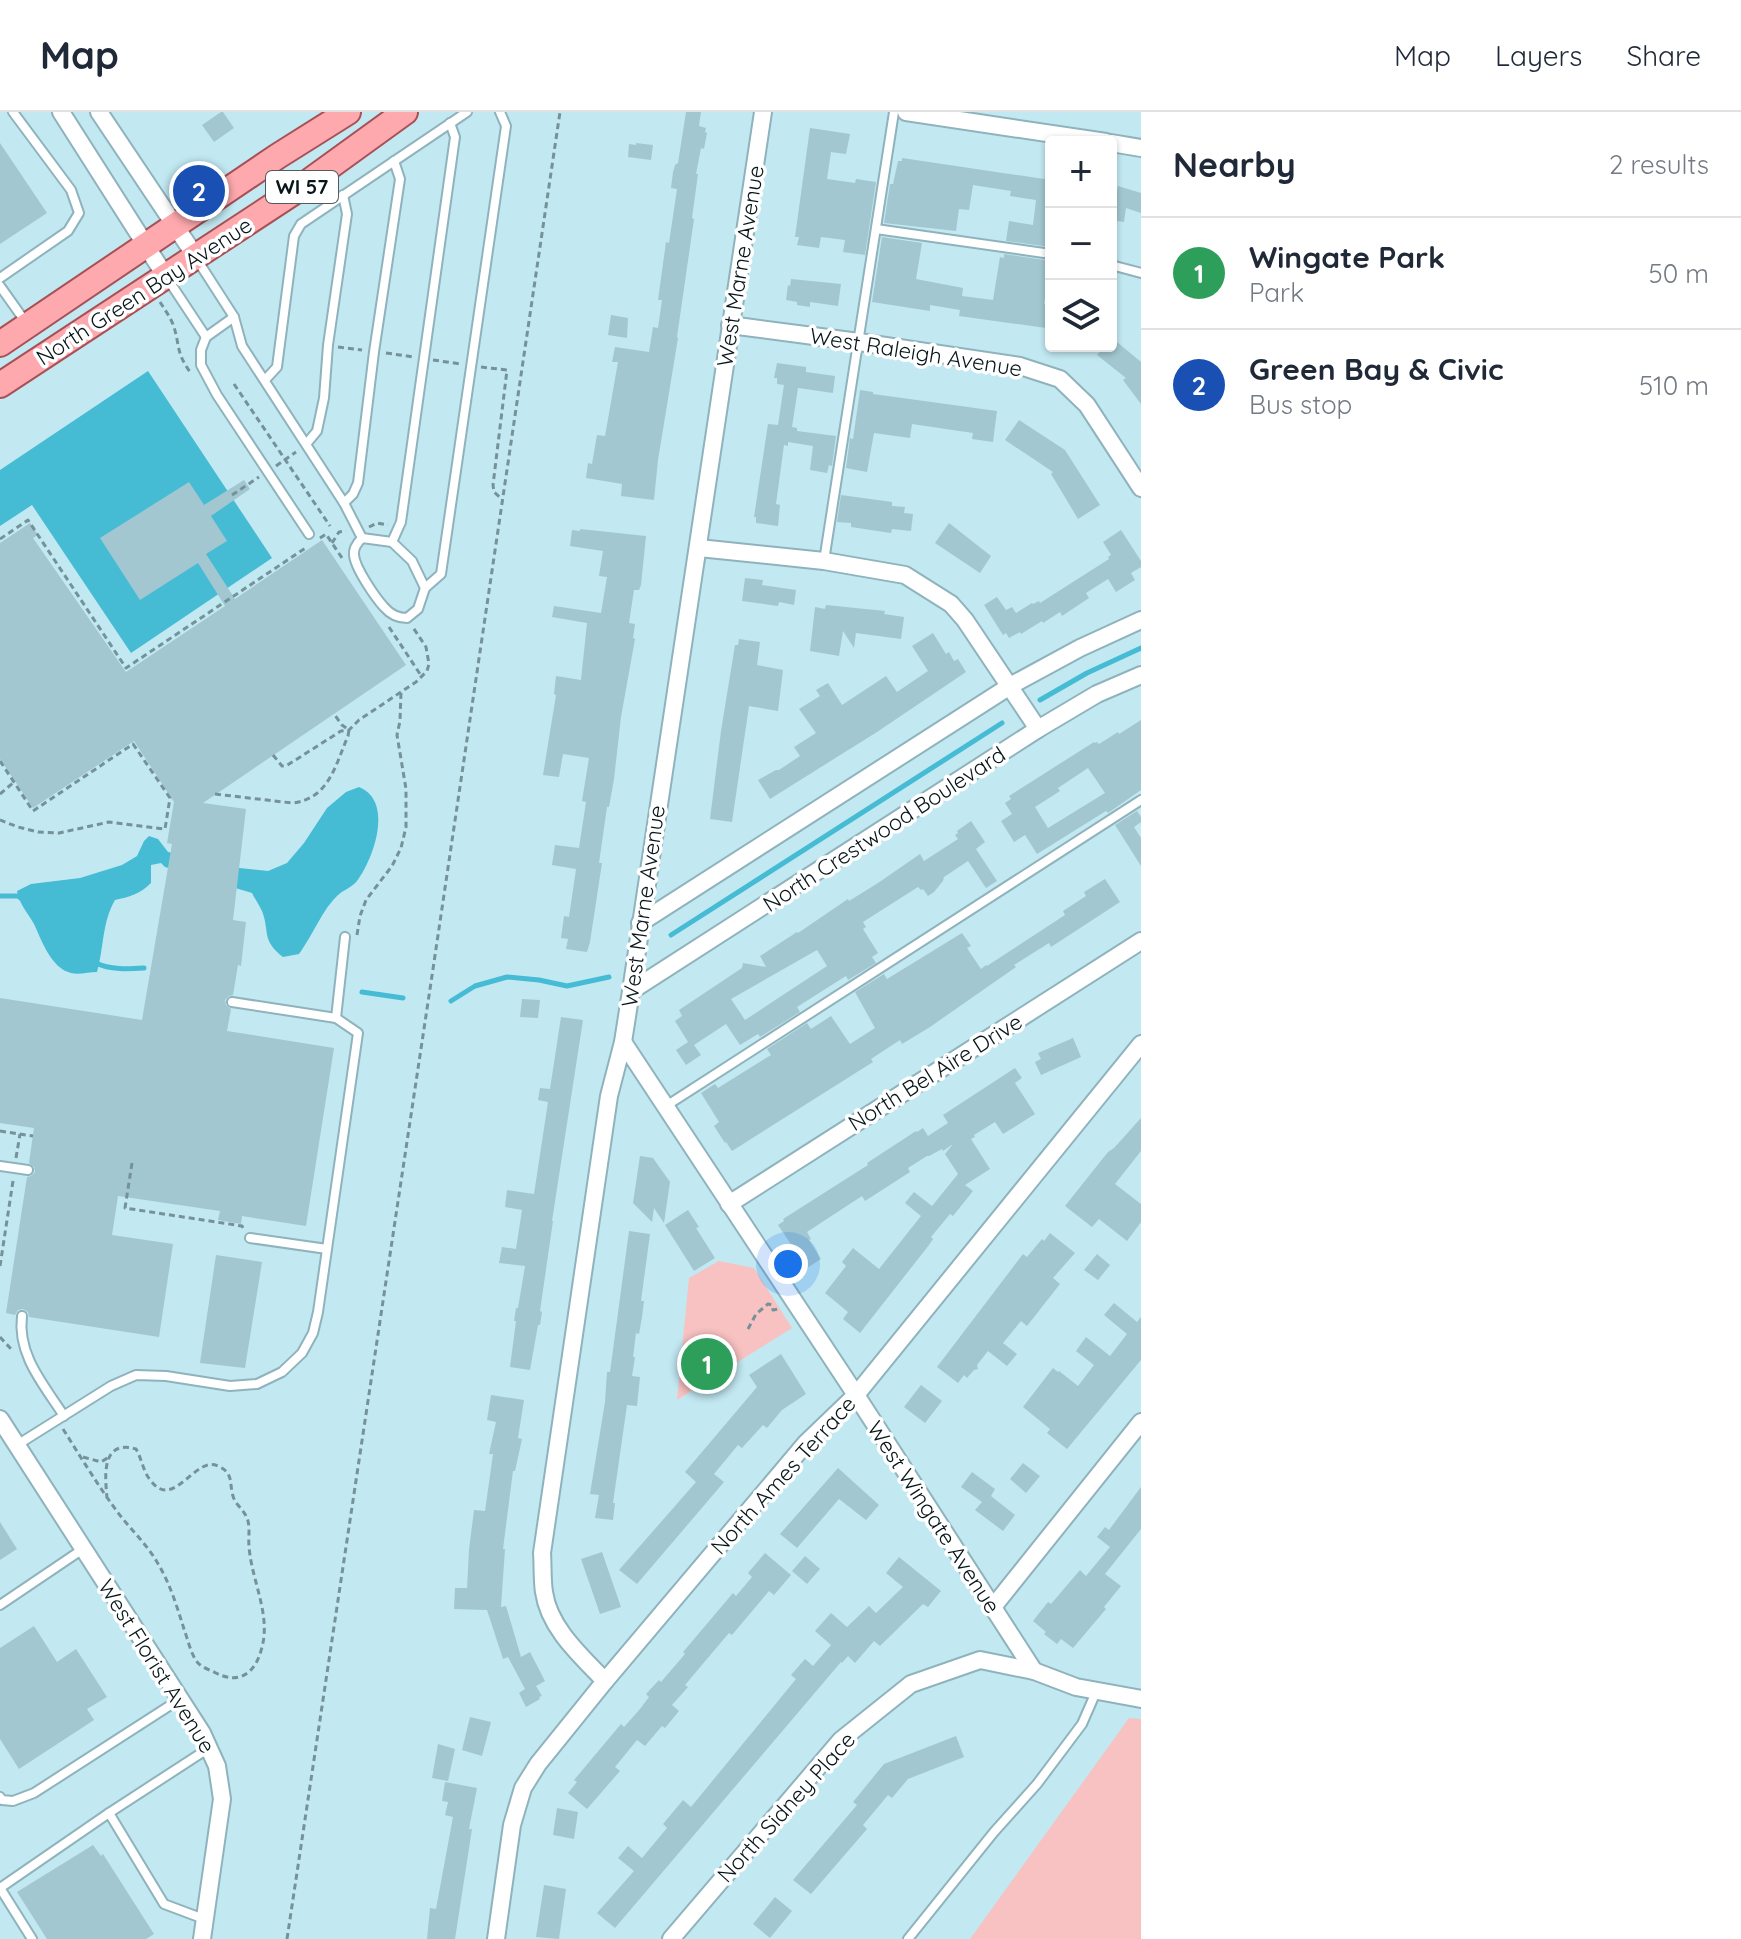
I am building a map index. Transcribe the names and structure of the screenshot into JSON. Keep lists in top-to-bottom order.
{
  "streets": {
    "main road": ["WI 57", "North Green Bay Avenue"],
    "street": [
      "West Marne Avenue",
      "West Raleigh Avenue",
      "North Crestwood Boulevard",
      "North Bel Aire Drive",
      "North Ames Terrace",
      "West Wingate Avenue",
      "West Florist Avenue",
      "North Sidney Place"
    ]
  },
  "crossings": [
    ["West Marne Avenue", "West Raleigh Avenue"],
    ["West Marne Avenue", "North Crestwood Boulevard"],
    ["West Marne Avenue", "North Ames Terrace"],
    ["West Marne Avenue", "West Wingate Avenue"],
    ["North Bel Aire Drive", "West Wingate Avenue"],
    ["North Ames Terrace", "West Wingate Avenue"],
    ["West Wingate Avenue", "North Sidney Place"]
  ],
  "page": {
    "header": "Map",
    "nav": ["Map", "Layers", "Share"],
    "heading": ["Nearby", "2 results"],
    "map_buttons": ["+", "−"],
    "pins": ["2", "1"],
    "list": [
      {
        "mark": "1",
        "name": "Wingate Park",
        "note": "Park",
        "value": "50 m"
      },
      {
        "mark": "2",
        "name": "Green Bay & Civic",
        "note": "Bus stop",
        "value": "510 m"
      }
    ]
  }
}
